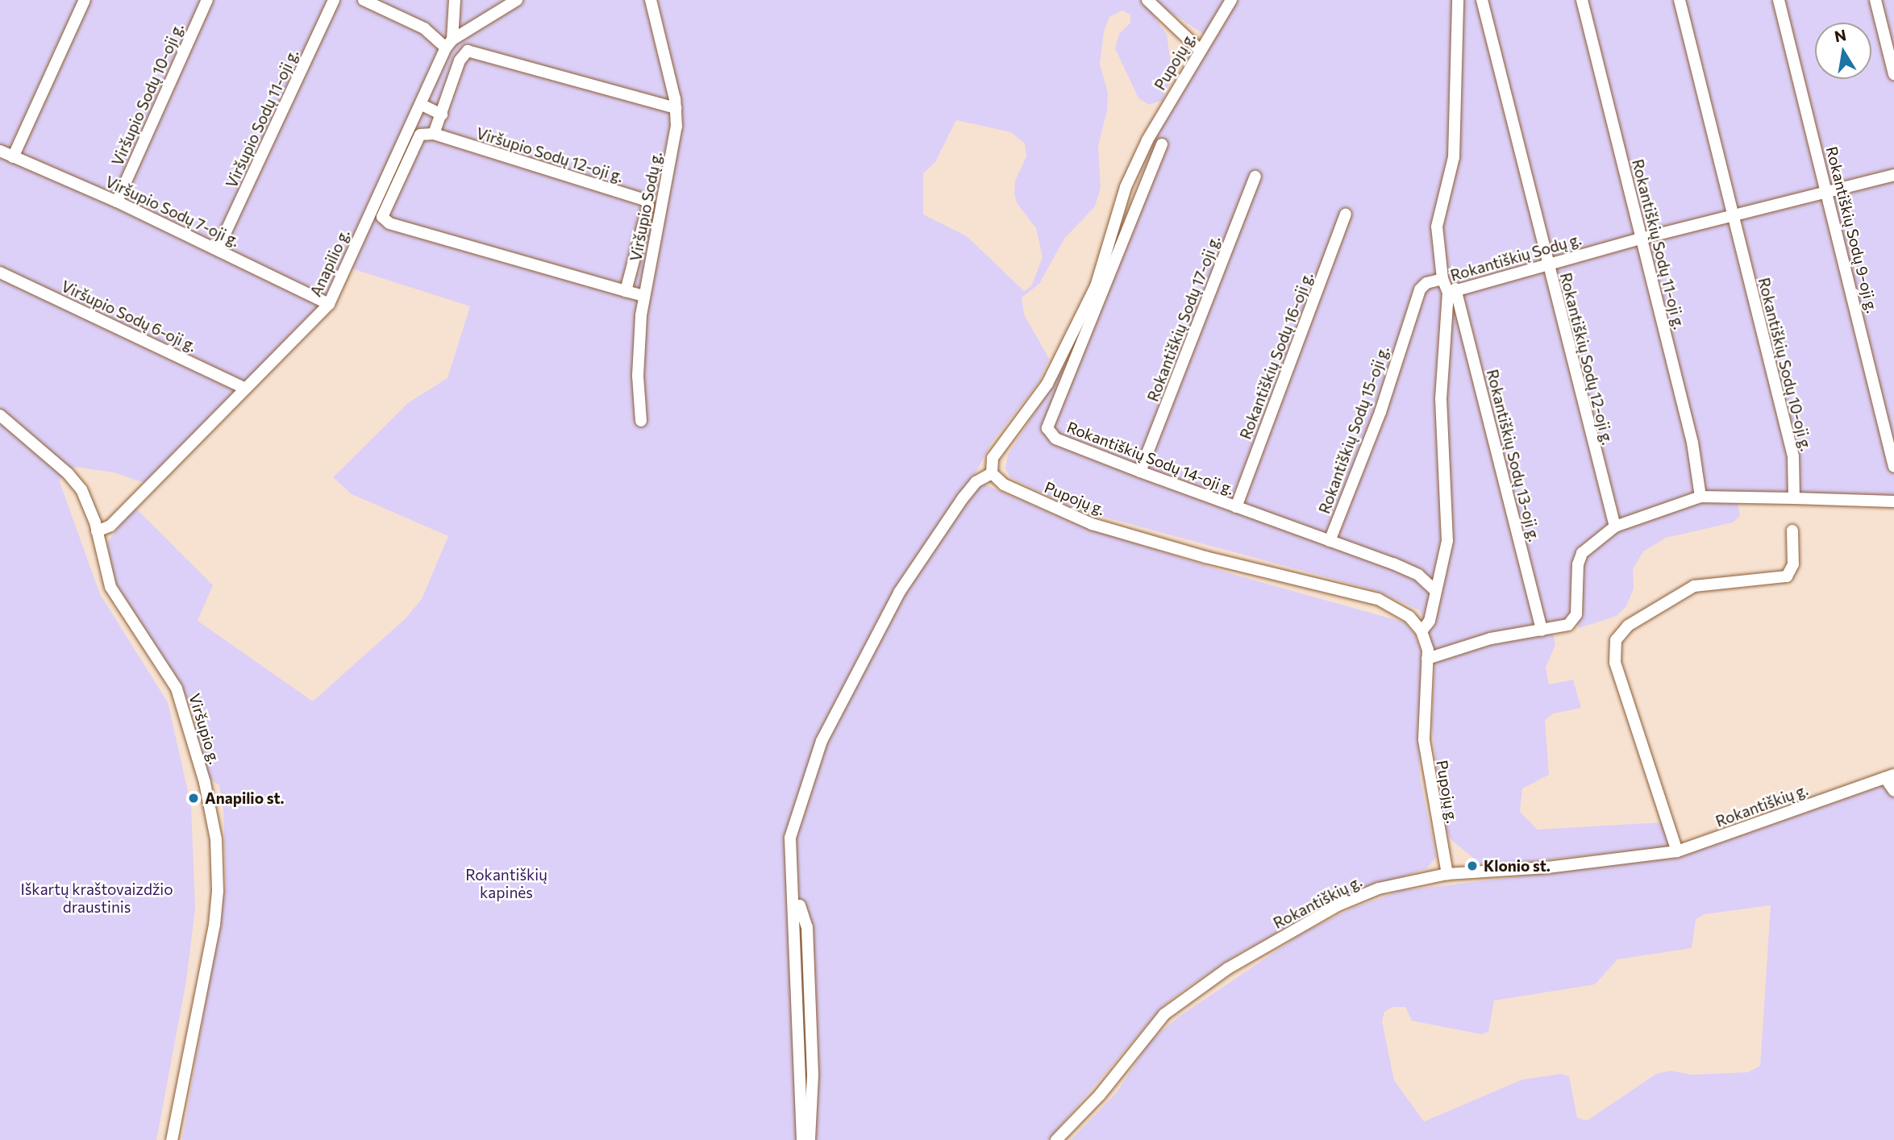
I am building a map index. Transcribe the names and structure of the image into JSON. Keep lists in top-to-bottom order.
{
  "streets": {
    "street": [
      "Pupojų g.",
      "Viršupio Sodų 10-oji g.",
      "Viršupio Sodų 11-oji g.",
      "Viršupio Sodų 12-oji g.",
      "Viršupio Sodų g.",
      "Viršupio Sodų 7-oji g.",
      "Rokantiškių Sodų 9-oji g.",
      "Rokantiškių Sodų 11-oji g.",
      "Rokantiškių Sodų g.",
      "Anapilio g.",
      "Viršupio Sodų 6-oji g.",
      "Rokantiškių Sodų 17-oji g.",
      "Rokantiškių Sodų 16-oji g.",
      "Rokantiškių Sodų 12-oji g.",
      "Rokantiškių Sodų 10-oji g.",
      "Rokantiškių Sodų 15-oji g.",
      "Rokantiškių Sodų 13-oji g.",
      "Rokantiškių Sodų 14-oji g.",
      "Viršupio g.",
      "Rokantiškių g."
    ]
  },
  "crossings": [
    ["Pupojų g.", "Rokantiškių Sodų g."],
    ["Pupojų g.", "Rokantiškių g."],
    ["Viršupio Sodų 10-oji g.", "Viršupio Sodų 7-oji g."],
    ["Viršupio Sodų 11-oji g.", "Viršupio Sodų 7-oji g."],
    ["Viršupio Sodų 7-oji g.", "Anapilio g."],
    ["Rokantiškių Sodų 9-oji g.", "Rokantiškių Sodų g."],
    ["Rokantiškių Sodų 11-oji g.", "Rokantiškių Sodų g."],
    ["Rokantiškių Sodų g.", "Rokantiškių Sodų 12-oji g."],
    ["Rokantiškių Sodų g.", "Rokantiškių Sodų 10-oji g."],
    ["Rokantiškių Sodų g.", "Rokantiškių Sodų 13-oji g."],
    ["Rokantiškių Sodų g.", "Rokantiškių Sodų 14-oji g."],
    ["Anapilio g.", "Viršupio Sodų 6-oji g."],
    ["Anapilio g.", "Viršupio g."],
    ["Rokantiškių Sodų 17-oji g.", "Rokantiškių Sodų 14-oji g."],
    ["Rokantiškių Sodų 16-oji g.", "Rokantiškių Sodų 14-oji g."],
    ["Rokantiškių Sodų 15-oji g.", "Rokantiškių Sodų 13-oji g."],
    ["Rokantiškių Sodų 15-oji g.", "Rokantiškių Sodų 14-oji g."]
  ],
  "parks": ["Rokantiškių kapinės", "Iškartų kraštovaizdžio draustinis"],
  "places": ["Anapilio st.", "Klonio st."],
  "north": "top"
}
